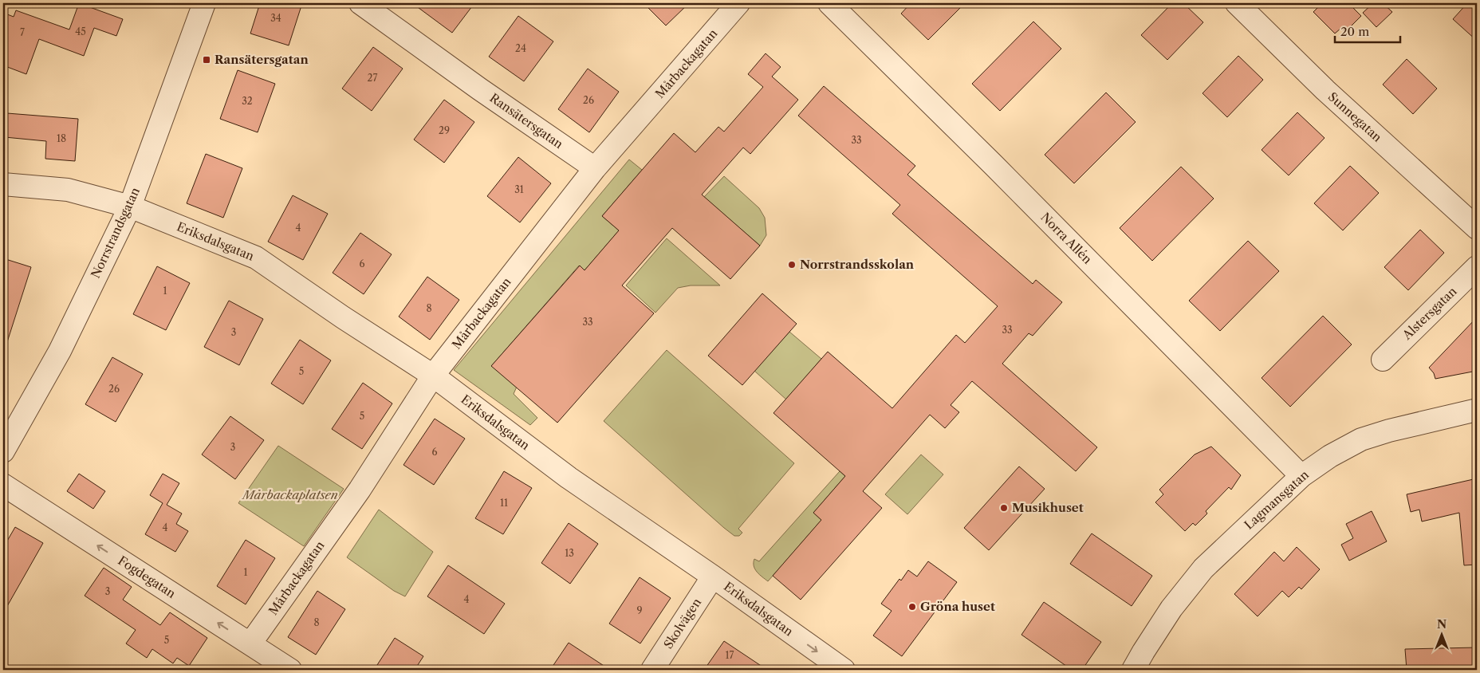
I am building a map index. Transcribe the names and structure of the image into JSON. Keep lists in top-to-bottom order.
{
  "streets": {
    "street": [
      "Mårbackagatan",
      "Sunnegatan",
      "Ransätersgatan",
      "Norrstrandsgatan",
      "Norra Allén",
      "Eriksdalsgatan",
      "Alstersgatan",
      "Lagmansgatan",
      "Fogdegatan",
      "Skolvägen"
    ]
  },
  "crossings": [
    ["Mårbackagatan", "Ransätersgatan"],
    ["Mårbackagatan", "Eriksdalsgatan"],
    ["Mårbackagatan", "Fogdegatan"],
    ["Norrstrandsgatan", "Eriksdalsgatan"],
    ["Norra Allén", "Lagmansgatan"],
    ["Eriksdalsgatan", "Skolvägen"]
  ],
  "one_way": ["Fogdegatan"],
  "parks": ["Mårbackaplatsen"],
  "places": {
    "transit": ["Ransätersgatan"],
    "other": ["Norrstrandsskolan", "Musikhuset", "Gröna huset"]
  },
  "house_numbers": [
    "34",
    "45",
    "7",
    "24",
    "27",
    "26",
    "32",
    "29",
    "18",
    "33",
    "31",
    "4",
    "6",
    "1",
    "8",
    "33",
    "33",
    "3",
    "5",
    "26",
    "5",
    "3",
    "6",
    "11",
    "4",
    "13",
    "1",
    "3",
    "4",
    "9",
    "8",
    "5",
    "17"
  ],
  "scale_bar": "20 m",
  "north": "top"
}
